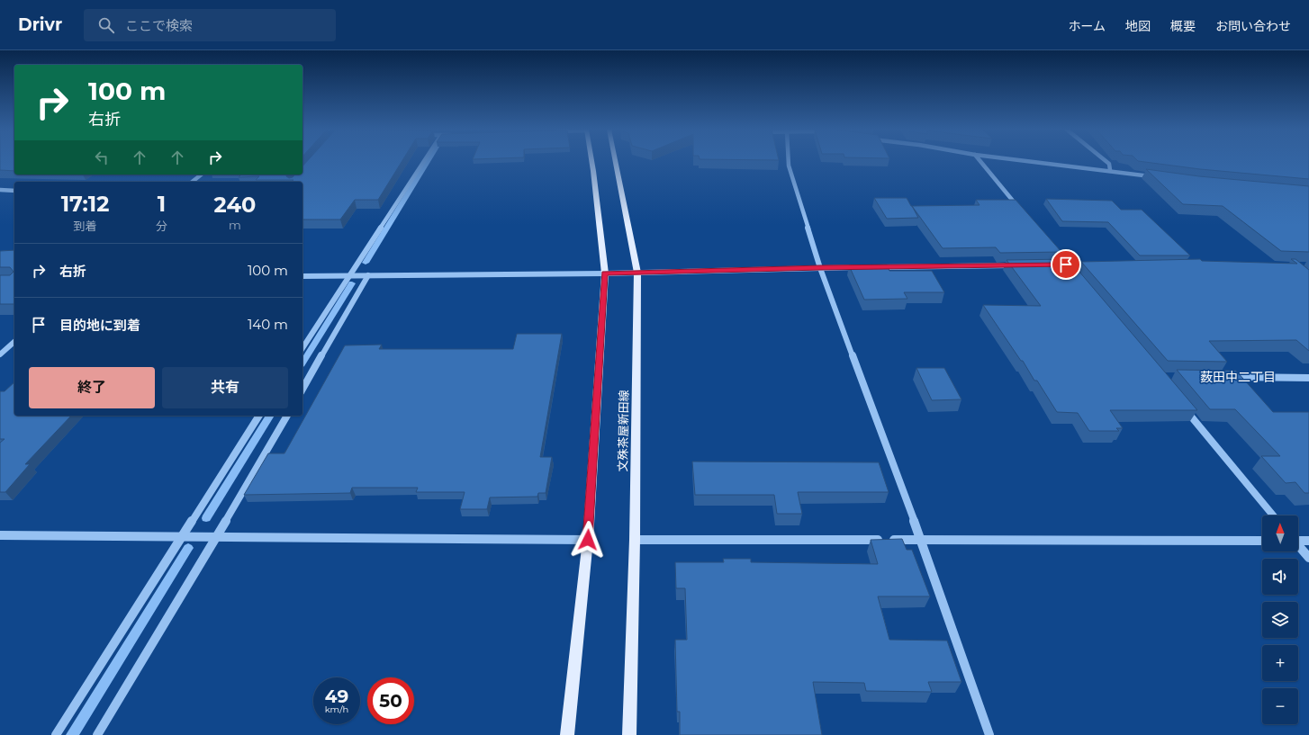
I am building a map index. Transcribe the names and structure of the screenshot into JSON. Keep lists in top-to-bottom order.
{
  "streets": {
    "main road": ["文殊茶屋新田線"]
  },
  "districts": ["薮田中二丁目"],
  "north": "top",
  "page": {
    "header": "Drivr",
    "search": "ここで検索",
    "nav": [
      "ホーム",
      "地図",
      "概要",
      "お問い合わせ"
    ],
    "turn": ["100 m", "右折"],
    "eta": [
      "17:12",
      "到着",
      "1",
      "分",
      "240",
      "m"
    ],
    "list": [
      {
        "name": "右折",
        "value": "100 m"
      },
      {
        "name": "目的地に到着",
        "value": "140 m"
      }
    ],
    "buttons": ["終了", "共有"],
    "map_buttons": ["+", "−"],
    "speed": "49 km/h",
    "limit": "50"
  }
}
